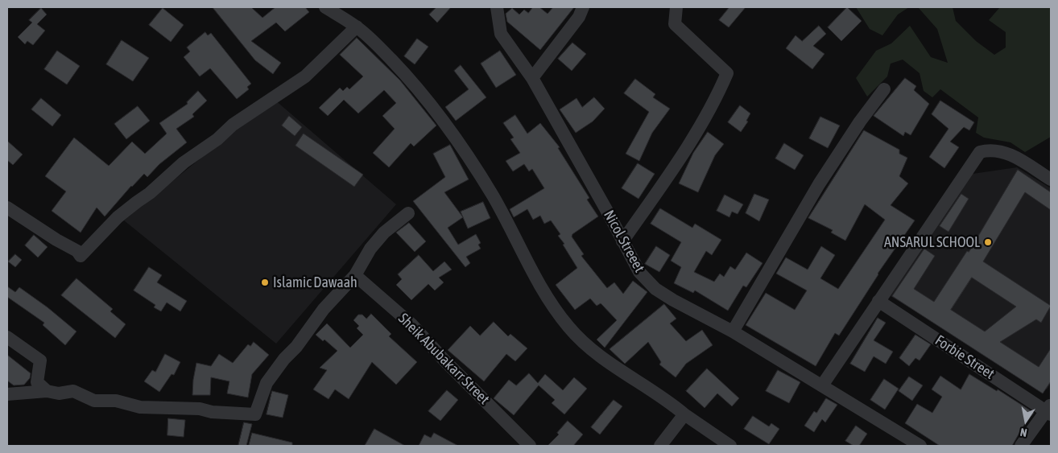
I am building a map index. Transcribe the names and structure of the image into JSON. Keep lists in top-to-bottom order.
{
  "streets": {
    "street": ["Nicol Streeet", "Forbie Street", "Sheik Abubakarr Street"]
  },
  "places": ["ANSARUL SCHOOL", "Islamic Dawaah"],
  "north": "bottom"
}
